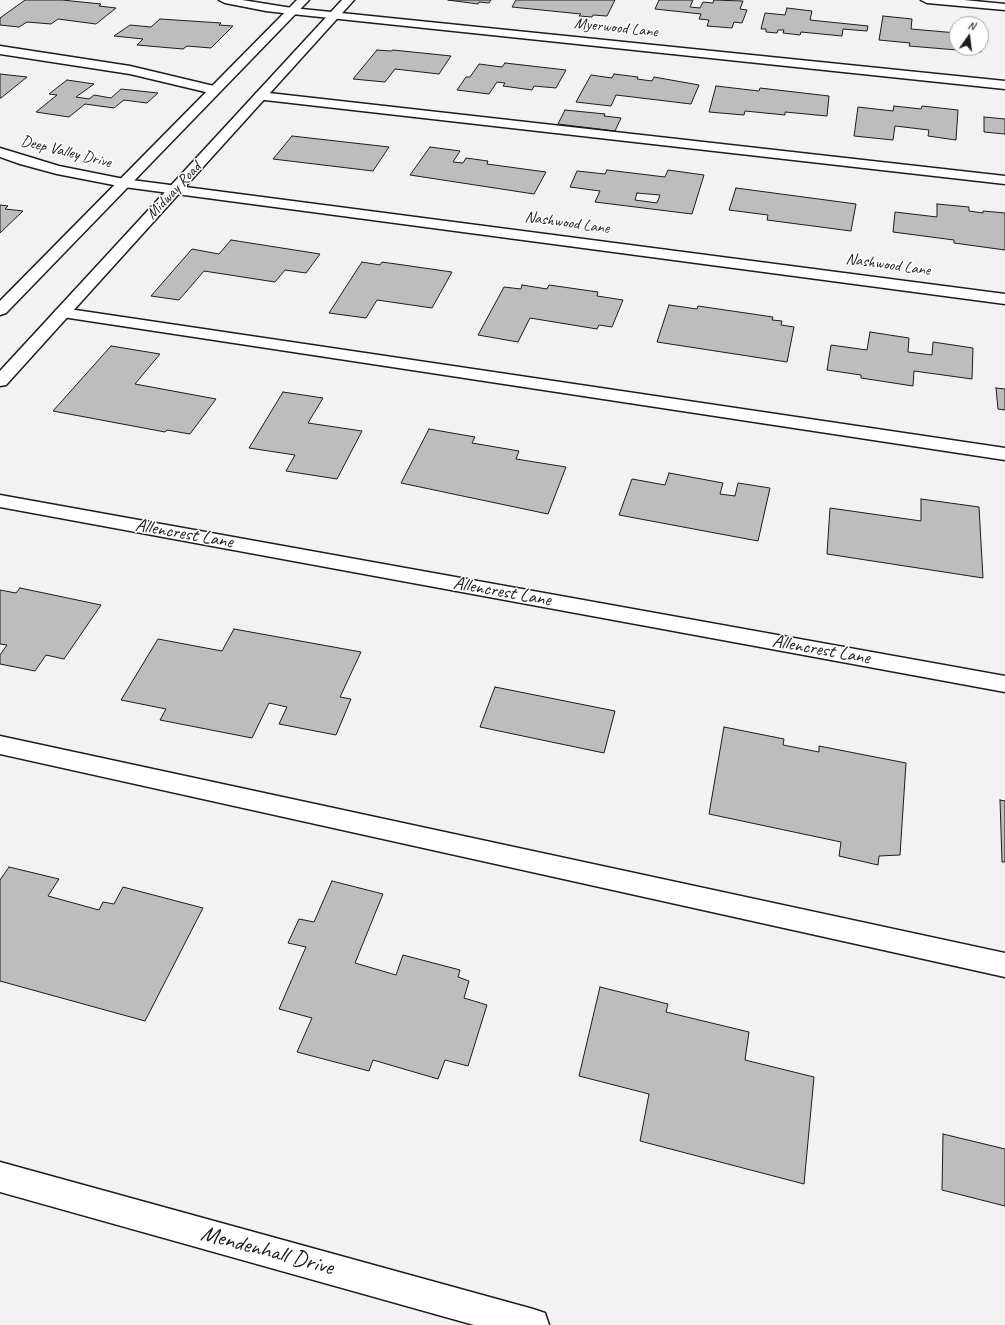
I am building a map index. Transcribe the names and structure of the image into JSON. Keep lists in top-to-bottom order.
{
  "streets": {
    "street": [
      "Myerwood Lane",
      "Deep Valley Drive",
      "Midway Road",
      "Nashwood Lane",
      "Allencrest Lane",
      "Mendenhall Drive"
    ]
  },
  "crossings": [
    ["Myerwood Lane", "Midway Road"],
    ["Deep Valley Drive", "Nashwood Lane"],
    ["Midway Road", "Nashwood Lane"]
  ],
  "north": "top"
}
